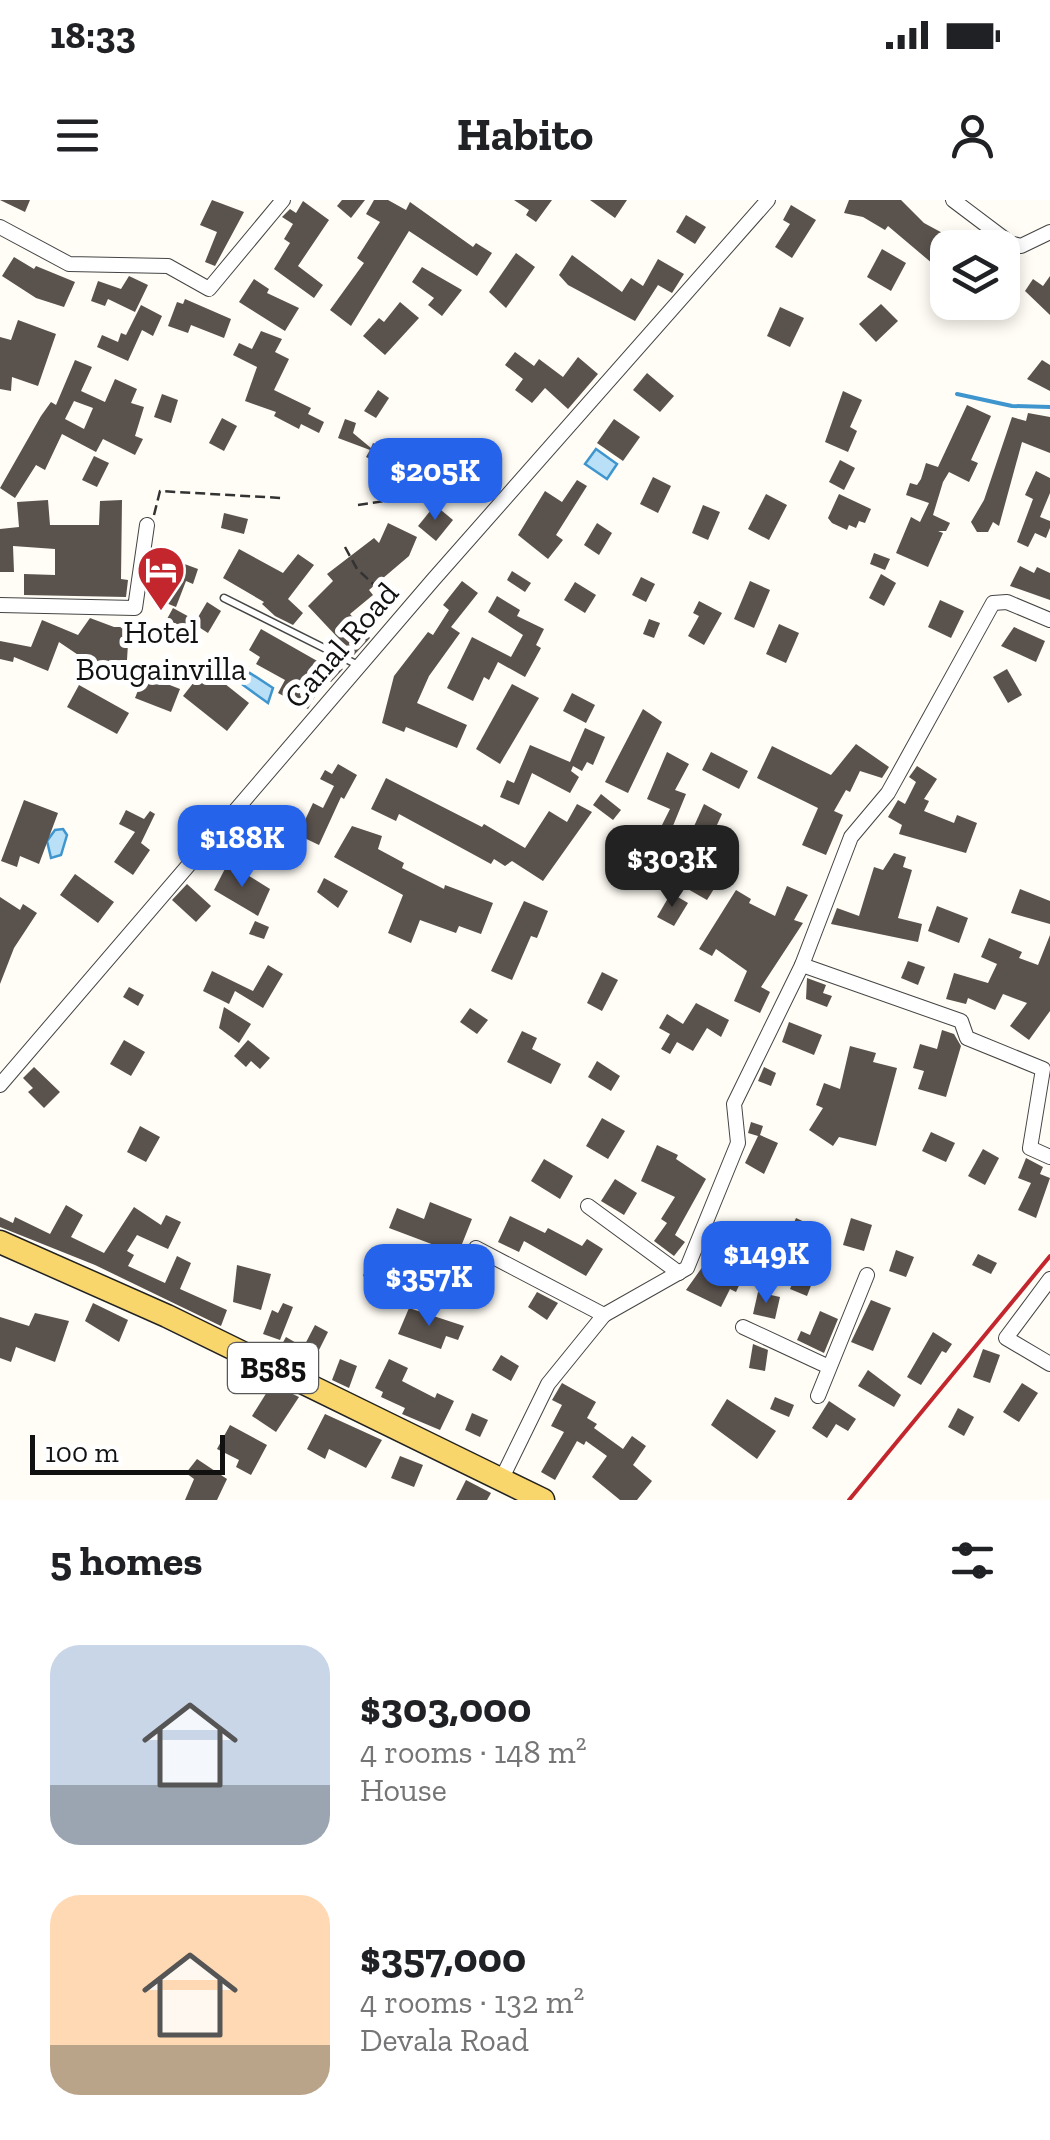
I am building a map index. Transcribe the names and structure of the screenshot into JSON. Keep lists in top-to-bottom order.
{
  "streets": {
    "main road": ["B585"],
    "street": ["Canal Road"]
  },
  "places": {
    "hotel": ["Hotel Bougainvilla"]
  },
  "scale_bar": "100 m",
  "page": {
    "status": "18:33",
    "header": "Habito",
    "price": [
      "$205K",
      "$188K",
      "$303K",
      "$149K",
      "$357K"
    ],
    "scale": "100 m",
    "heading": "5 homes",
    "list": [
      {
        "name": "$303,000",
        "note": "4 rooms · 148 m² · House"
      },
      {
        "name": "$357,000",
        "note": "4 rooms · 132 m² · Devala Road"
      }
    ]
  }
}
